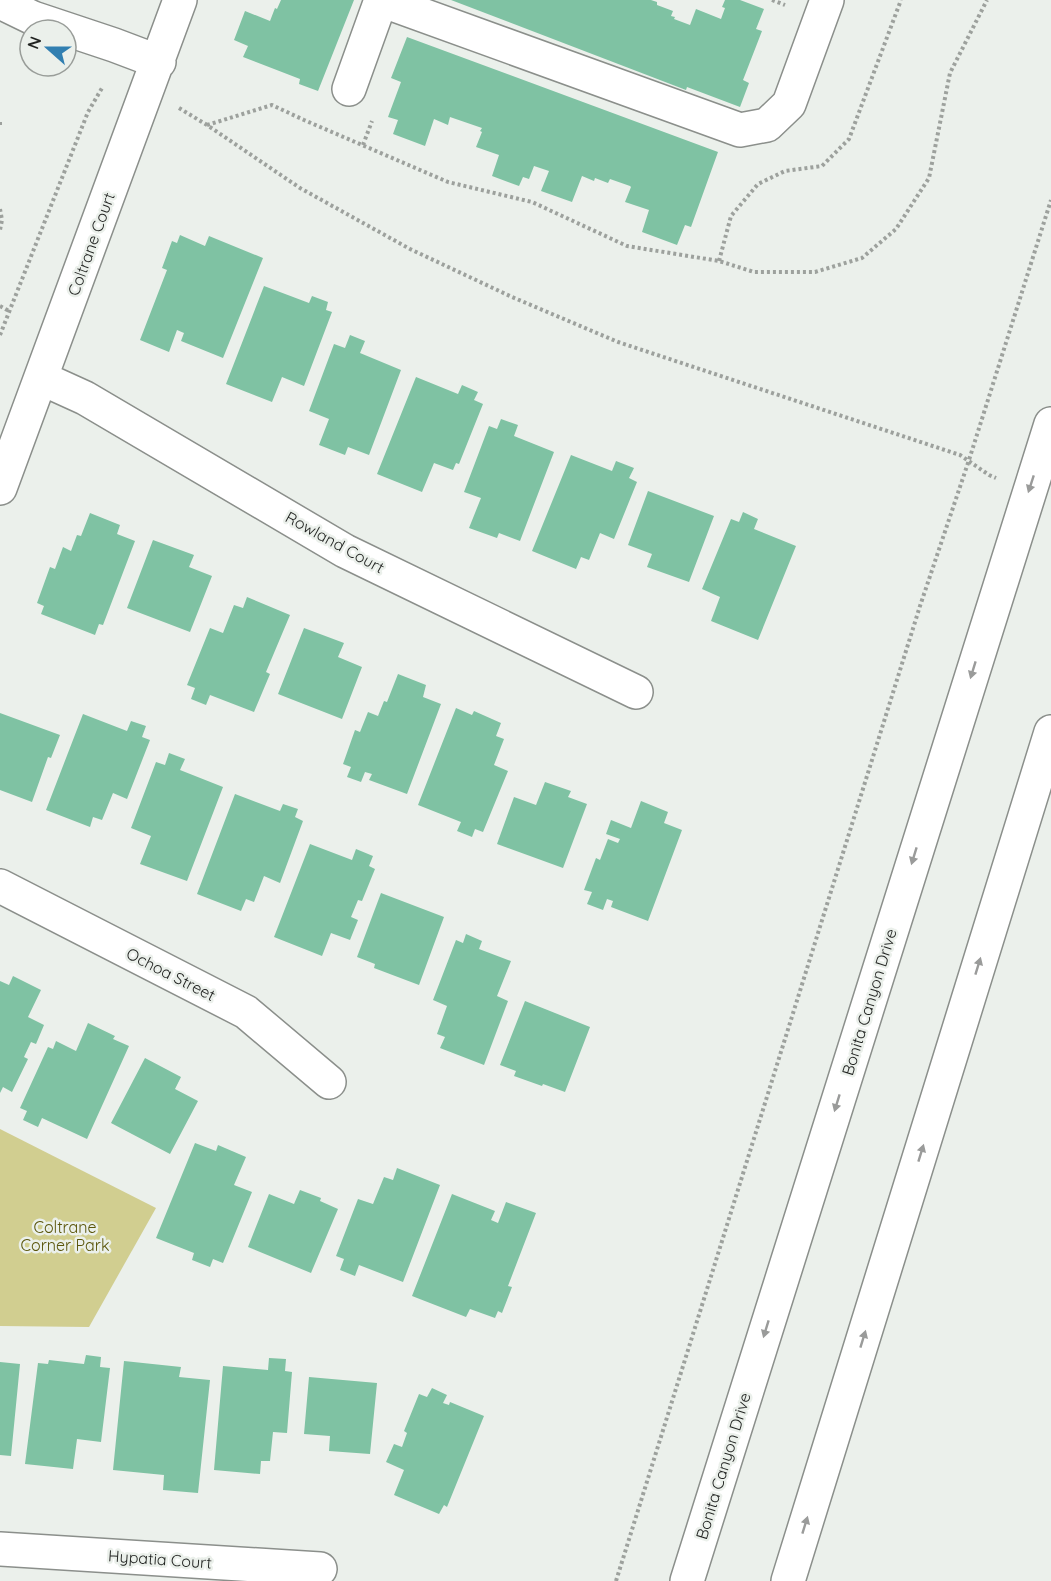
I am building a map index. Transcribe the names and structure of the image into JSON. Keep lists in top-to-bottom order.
{
  "streets": {
    "street": [
      "Coltrane Court",
      "Rowland Court",
      "Ochoa Street",
      "Bonita Canyon Drive",
      "Hypatia Court"
    ]
  },
  "crossings": [
    ["Coltrane Court", "Rowland Court"]
  ],
  "parks": ["Coltrane Corner Park"],
  "north": "left"
}
